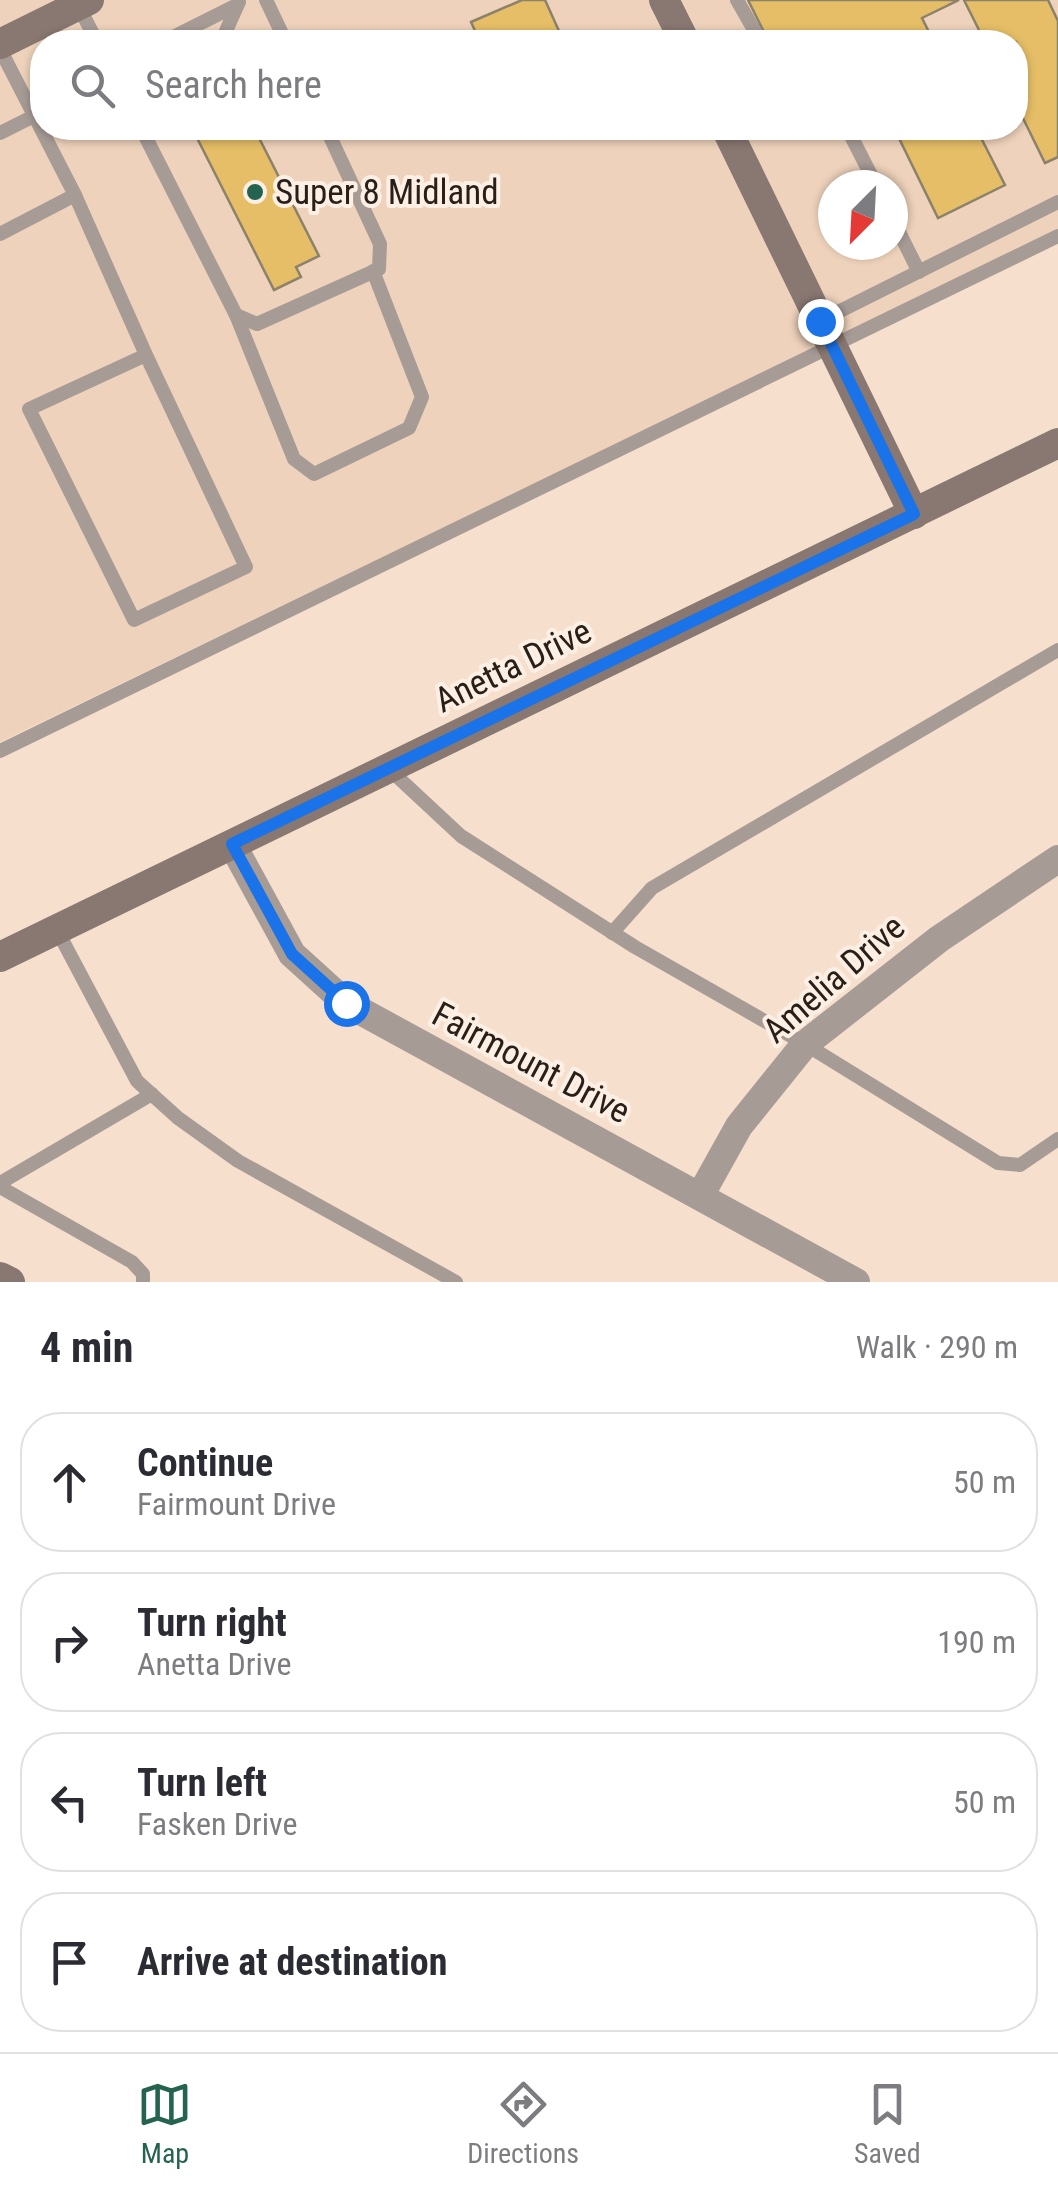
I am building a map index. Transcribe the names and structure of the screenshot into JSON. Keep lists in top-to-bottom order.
{
  "streets": {
    "street": ["Anetta Drive", "Amelia Drive", "Fairmount Drive"]
  },
  "crossings": [
    ["Anetta Drive", "Fairmount Drive"],
    ["Amelia Drive", "Fairmount Drive"]
  ],
  "places": ["Super 8 Midland"],
  "north": "bottom left",
  "page": {
    "search": "Search here",
    "heading": ["4 min", "Walk · 290 m"],
    "list": [
      ["Continue", "Fairmount Drive", "50 m"],
      ["Turn right", "Anetta Drive", "190 m"],
      ["Turn left", "Fasken Drive", "50 m"],
      "Arrive at destination"
    ],
    "nav": ["Map", "Directions", "Saved"]
  }
}
